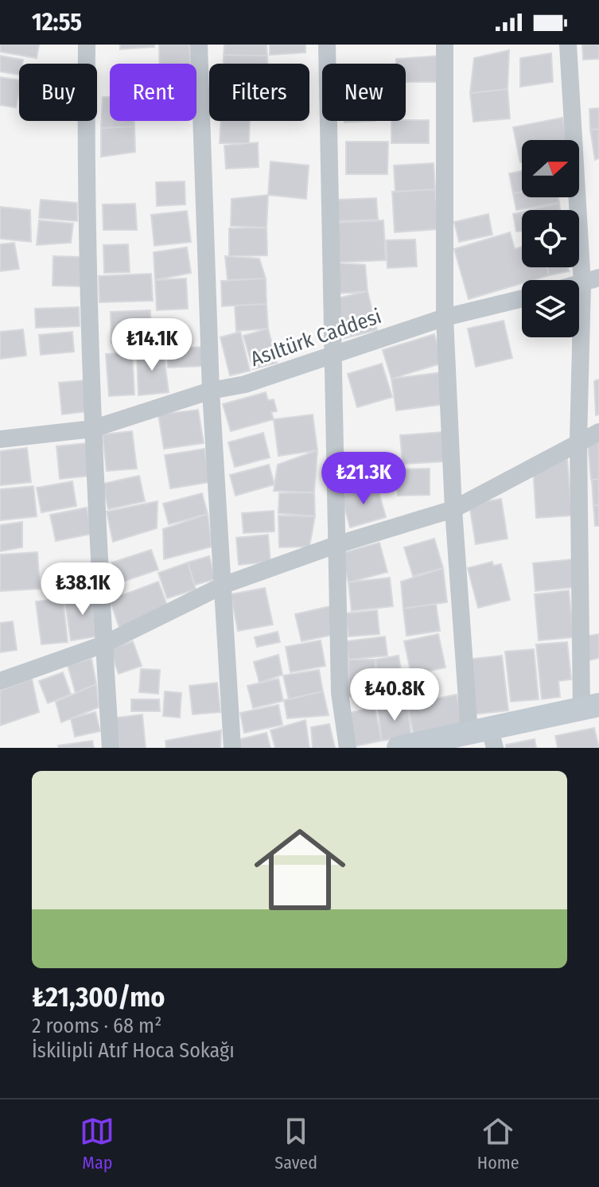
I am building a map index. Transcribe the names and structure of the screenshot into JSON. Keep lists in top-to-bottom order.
{
  "streets": {
    "street": ["Asıltürk Caddesi"]
  },
  "north": "right",
  "page": {
    "status": "12:55",
    "chip": [
      "Buy",
      "Rent",
      "Filters",
      "New"
    ],
    "price": [
      "₺14.1K",
      "₺21.3K",
      "₺38.1K",
      "₺40.8K"
    ],
    "list": [
      {
        "name": "₺21,300/mo",
        "note": "2 rooms · 68 m² · İskilipli Atıf Hoca Sokağı"
      }
    ],
    "tabs": ["Map", "Saved", "Home"]
  }
}
